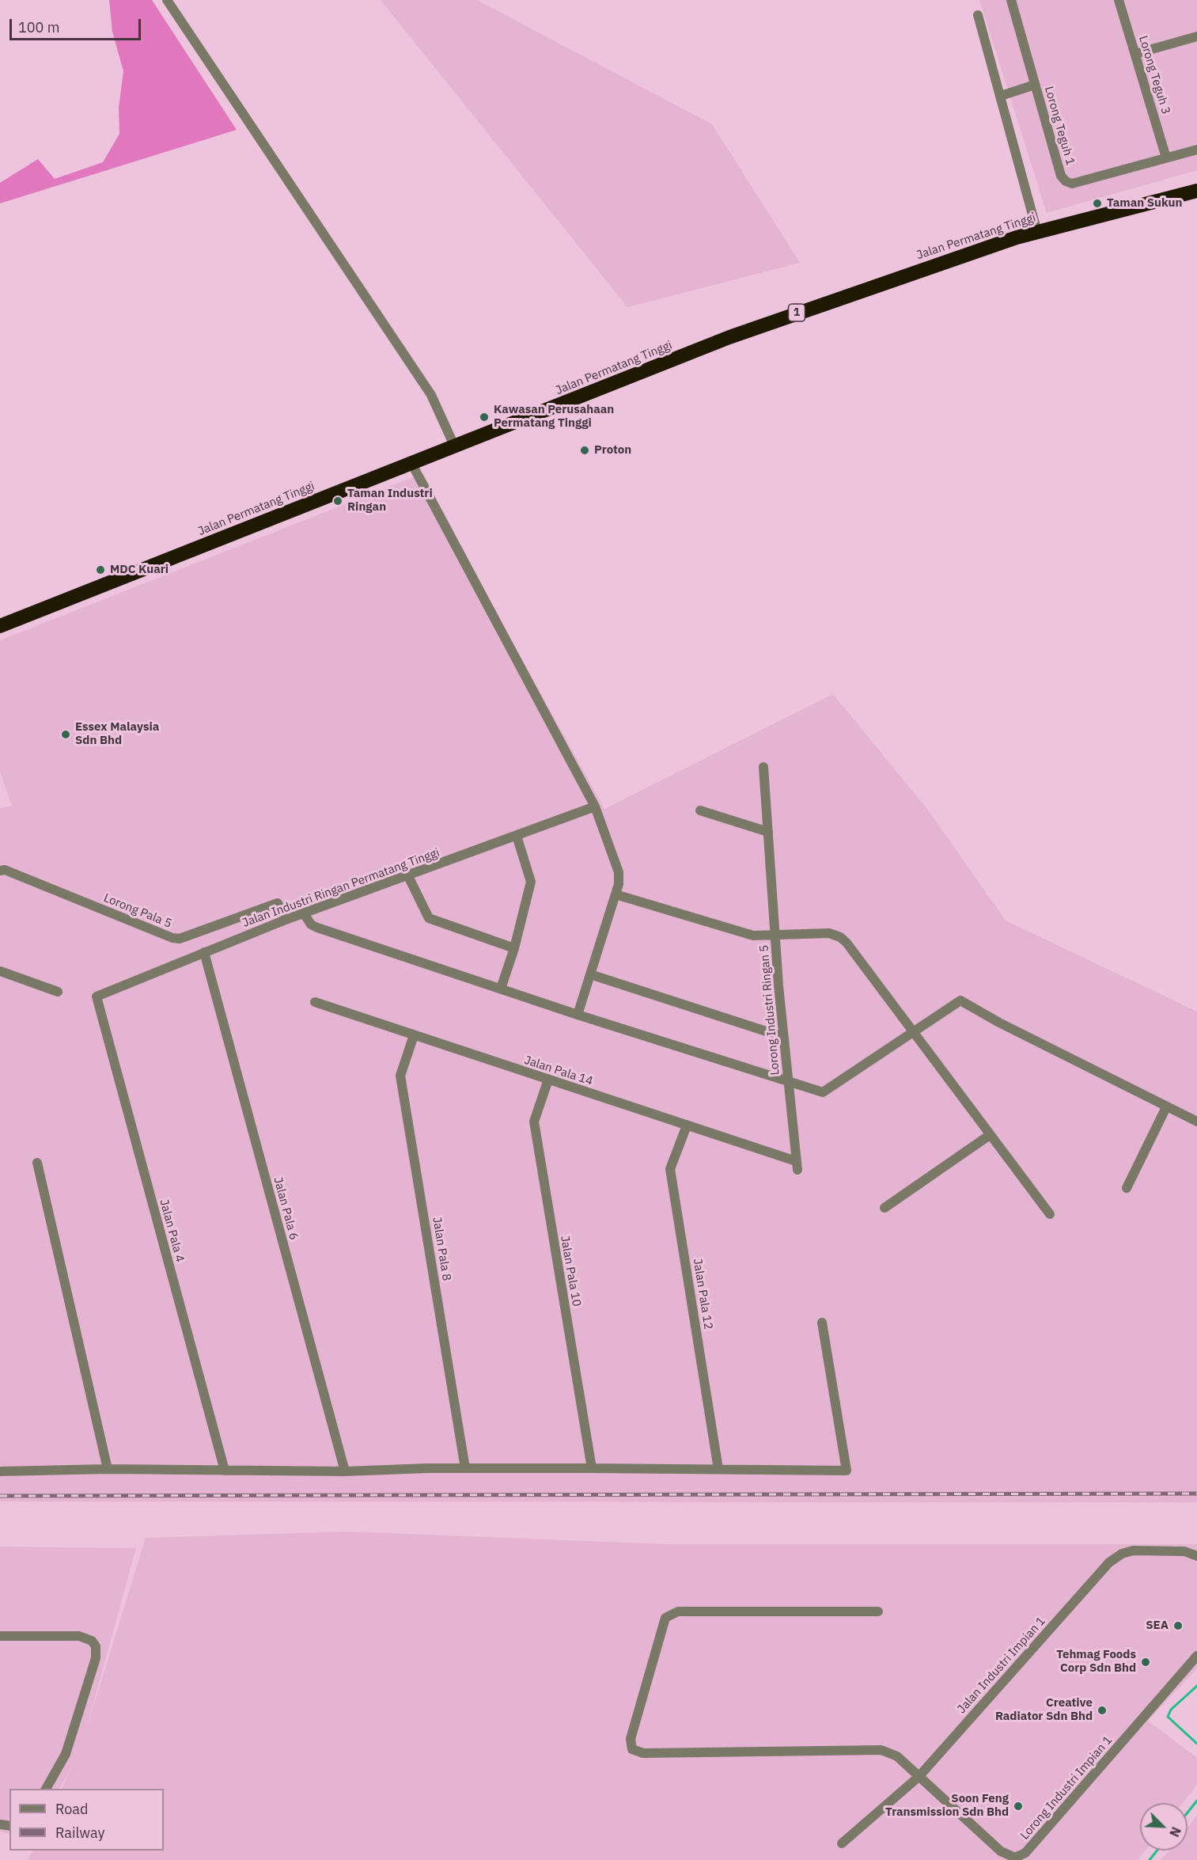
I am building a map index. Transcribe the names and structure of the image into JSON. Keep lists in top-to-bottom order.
{
  "streets": {
    "highway": ["Jalan Permatang Tinggi", "1"],
    "street": [
      "Lorong Teguh 3",
      "Lorong Teguh 1",
      "Jalan Industri Ringan Permatang Tinggi",
      "Lorong Pala 5",
      "Lorong Industri Ringan 5",
      "Jalan Pala 14",
      "Jalan Pala 6",
      "Jalan Pala 4",
      "Jalan Pala 8",
      "Jalan Pala 10",
      "Jalan Pala 12",
      "Jalan Industri Impian 1",
      "Lorong Industri Impian 1"
    ]
  },
  "crossings": [
    ["Lorong Teguh 3", "Lorong Teguh 1"],
    ["Jalan Industri Ringan Permatang Tinggi", "Lorong Pala 5"],
    ["Jalan Industri Ringan Permatang Tinggi", "Jalan Pala 6"],
    ["Jalan Industri Ringan Permatang Tinggi", "Jalan Pala 4"],
    ["Lorong Industri Ringan 5", "Jalan Pala 14"],
    ["Jalan Pala 14", "Jalan Pala 8"],
    ["Jalan Pala 14", "Jalan Pala 10"],
    ["Jalan Pala 14", "Jalan Pala 12"],
    ["Jalan Industri Impian 1", "Lorong Industri Impian 1"]
  ],
  "places": [
    "Taman Sukun",
    "Kawasan Perusahaan Permatang Tinggi",
    "Proton",
    "Taman Industri Ringan",
    "MDC Kuari",
    "Essex Malaysia Sdn Bhd",
    "SEA",
    "Tehmag Foods Corp Sdn Bhd",
    "Creative Radiator Sdn Bhd",
    "Soon Feng Transmission Sdn Bhd"
  ],
  "legend": ["Road", "Railway"],
  "scale_bar": "100 m",
  "north": "bottom right"
}
